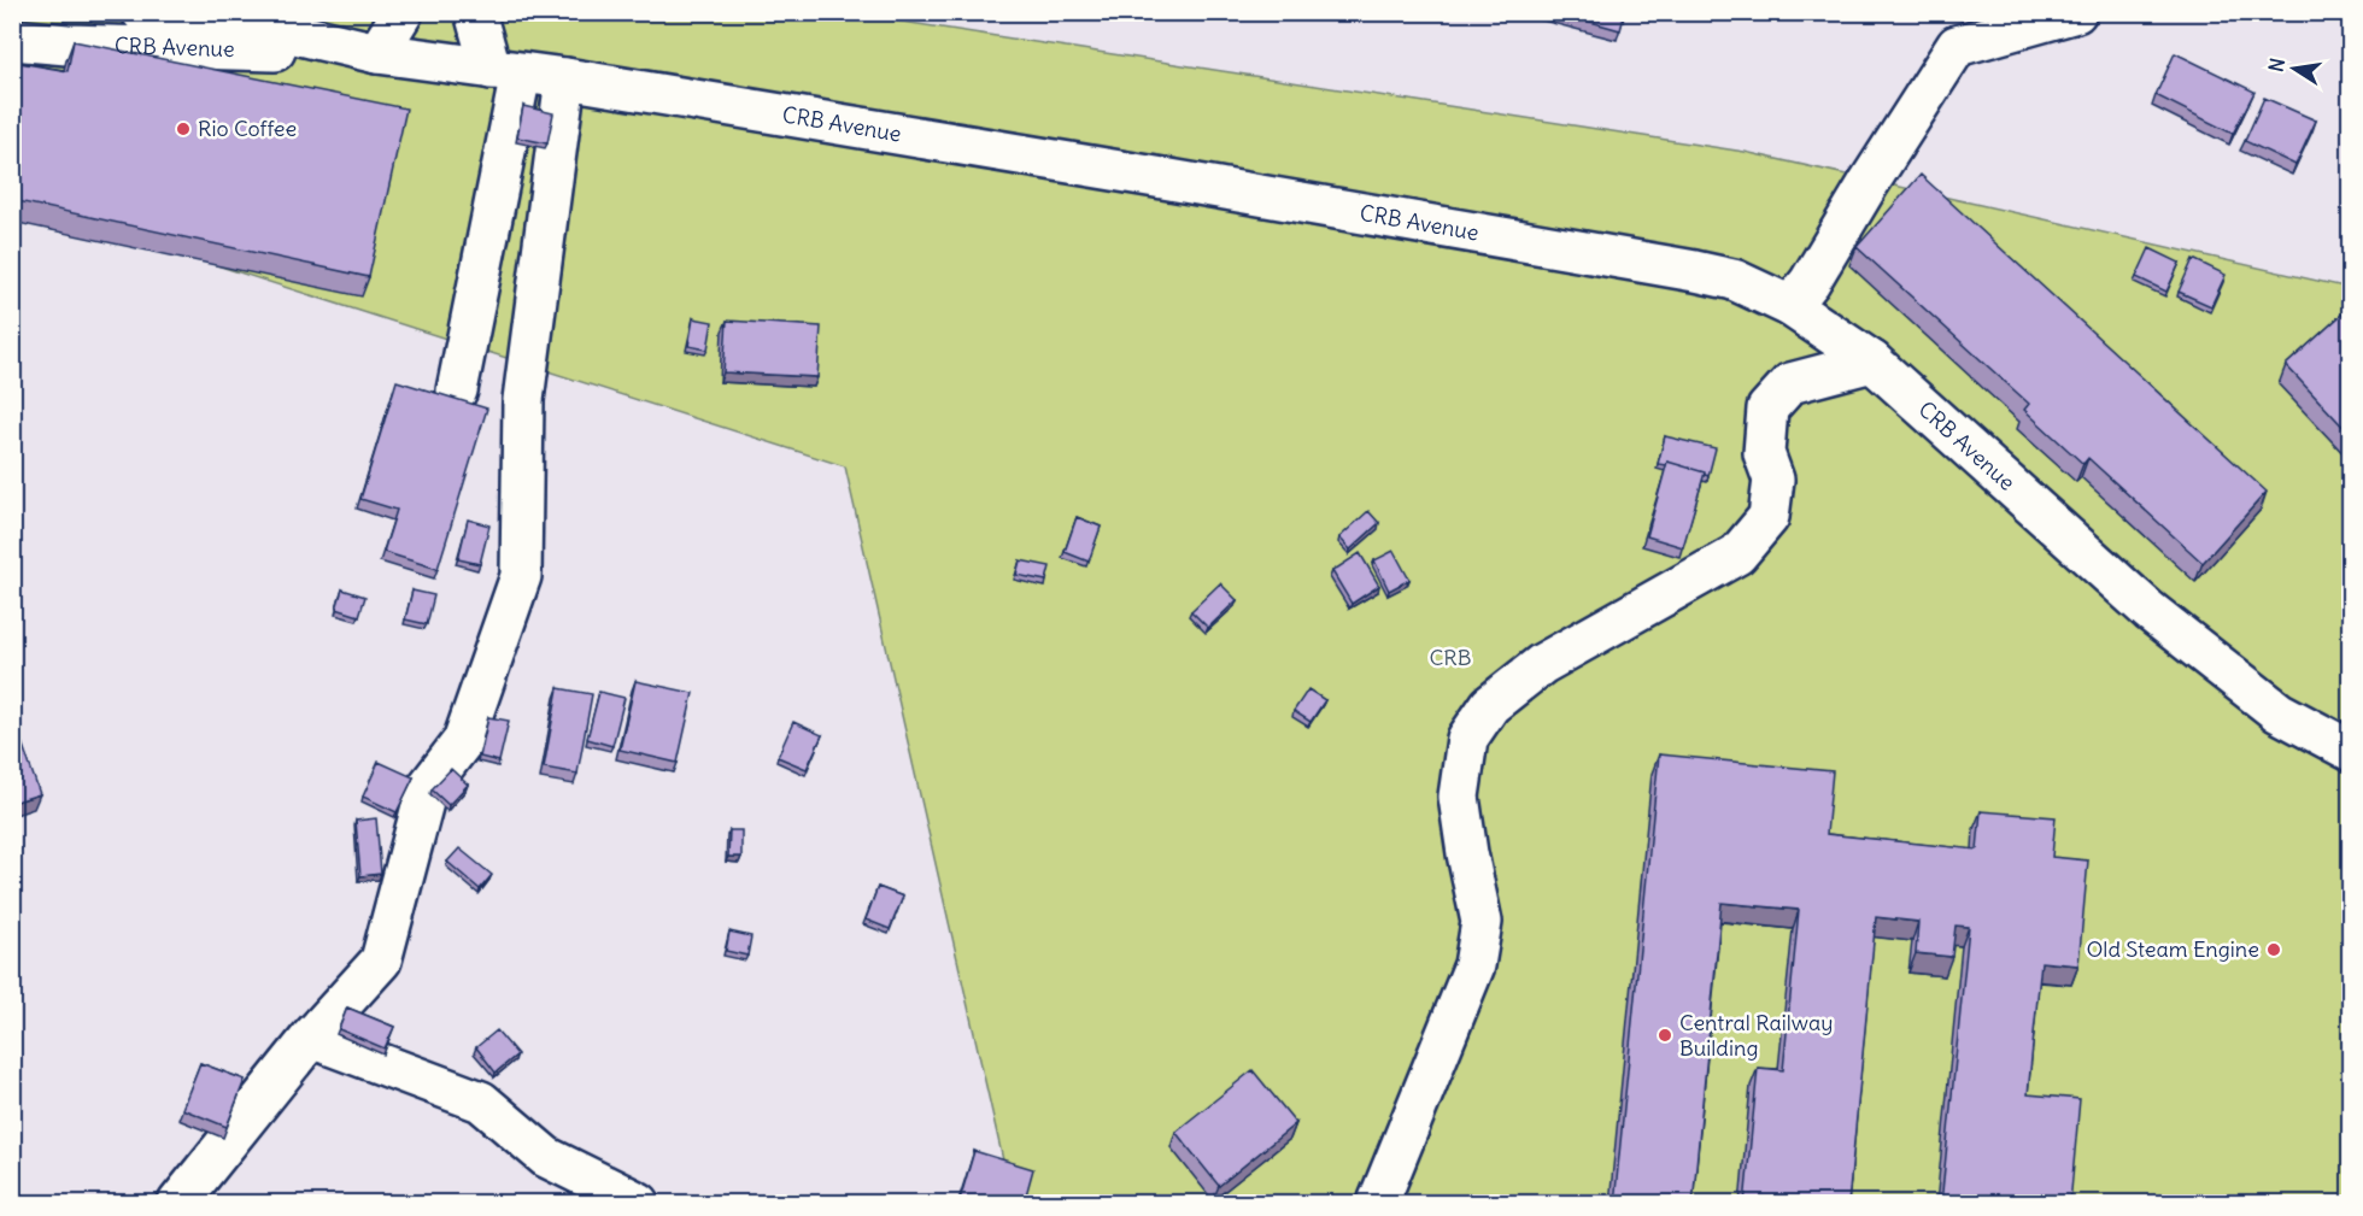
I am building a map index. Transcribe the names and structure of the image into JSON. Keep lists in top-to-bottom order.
{
  "streets": {
    "street": ["CRB Avenue"]
  },
  "parks": ["CRB"],
  "places": ["Rio Coffee", "Old Steam Engine", "Central Railway Building"],
  "north": "left"
}
